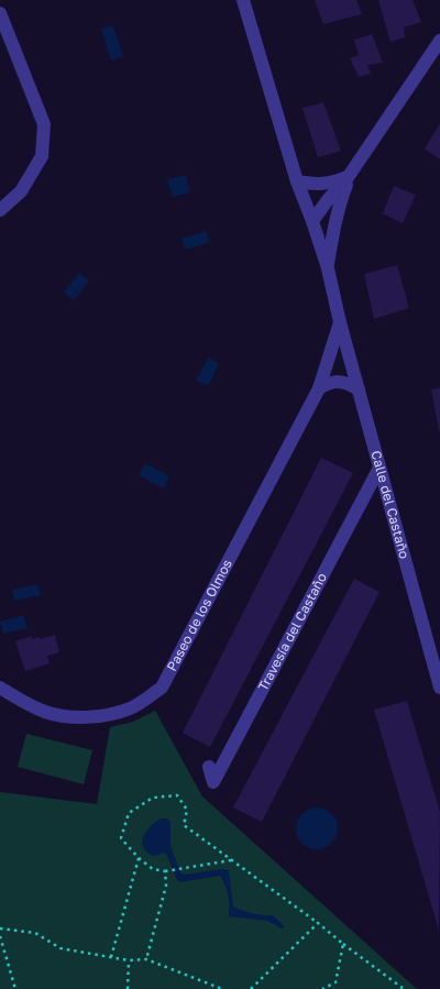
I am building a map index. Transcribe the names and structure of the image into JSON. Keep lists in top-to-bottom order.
{
  "streets": {
    "street": ["Calle del Castaño", "Paseo de los Olmos", "Travesía del Castaño"]
  },
  "crossings": [
    ["Calle del Castaño", "Paseo de los Olmos"],
    ["Calle del Castaño", "Travesía del Castaño"]
  ]
}
